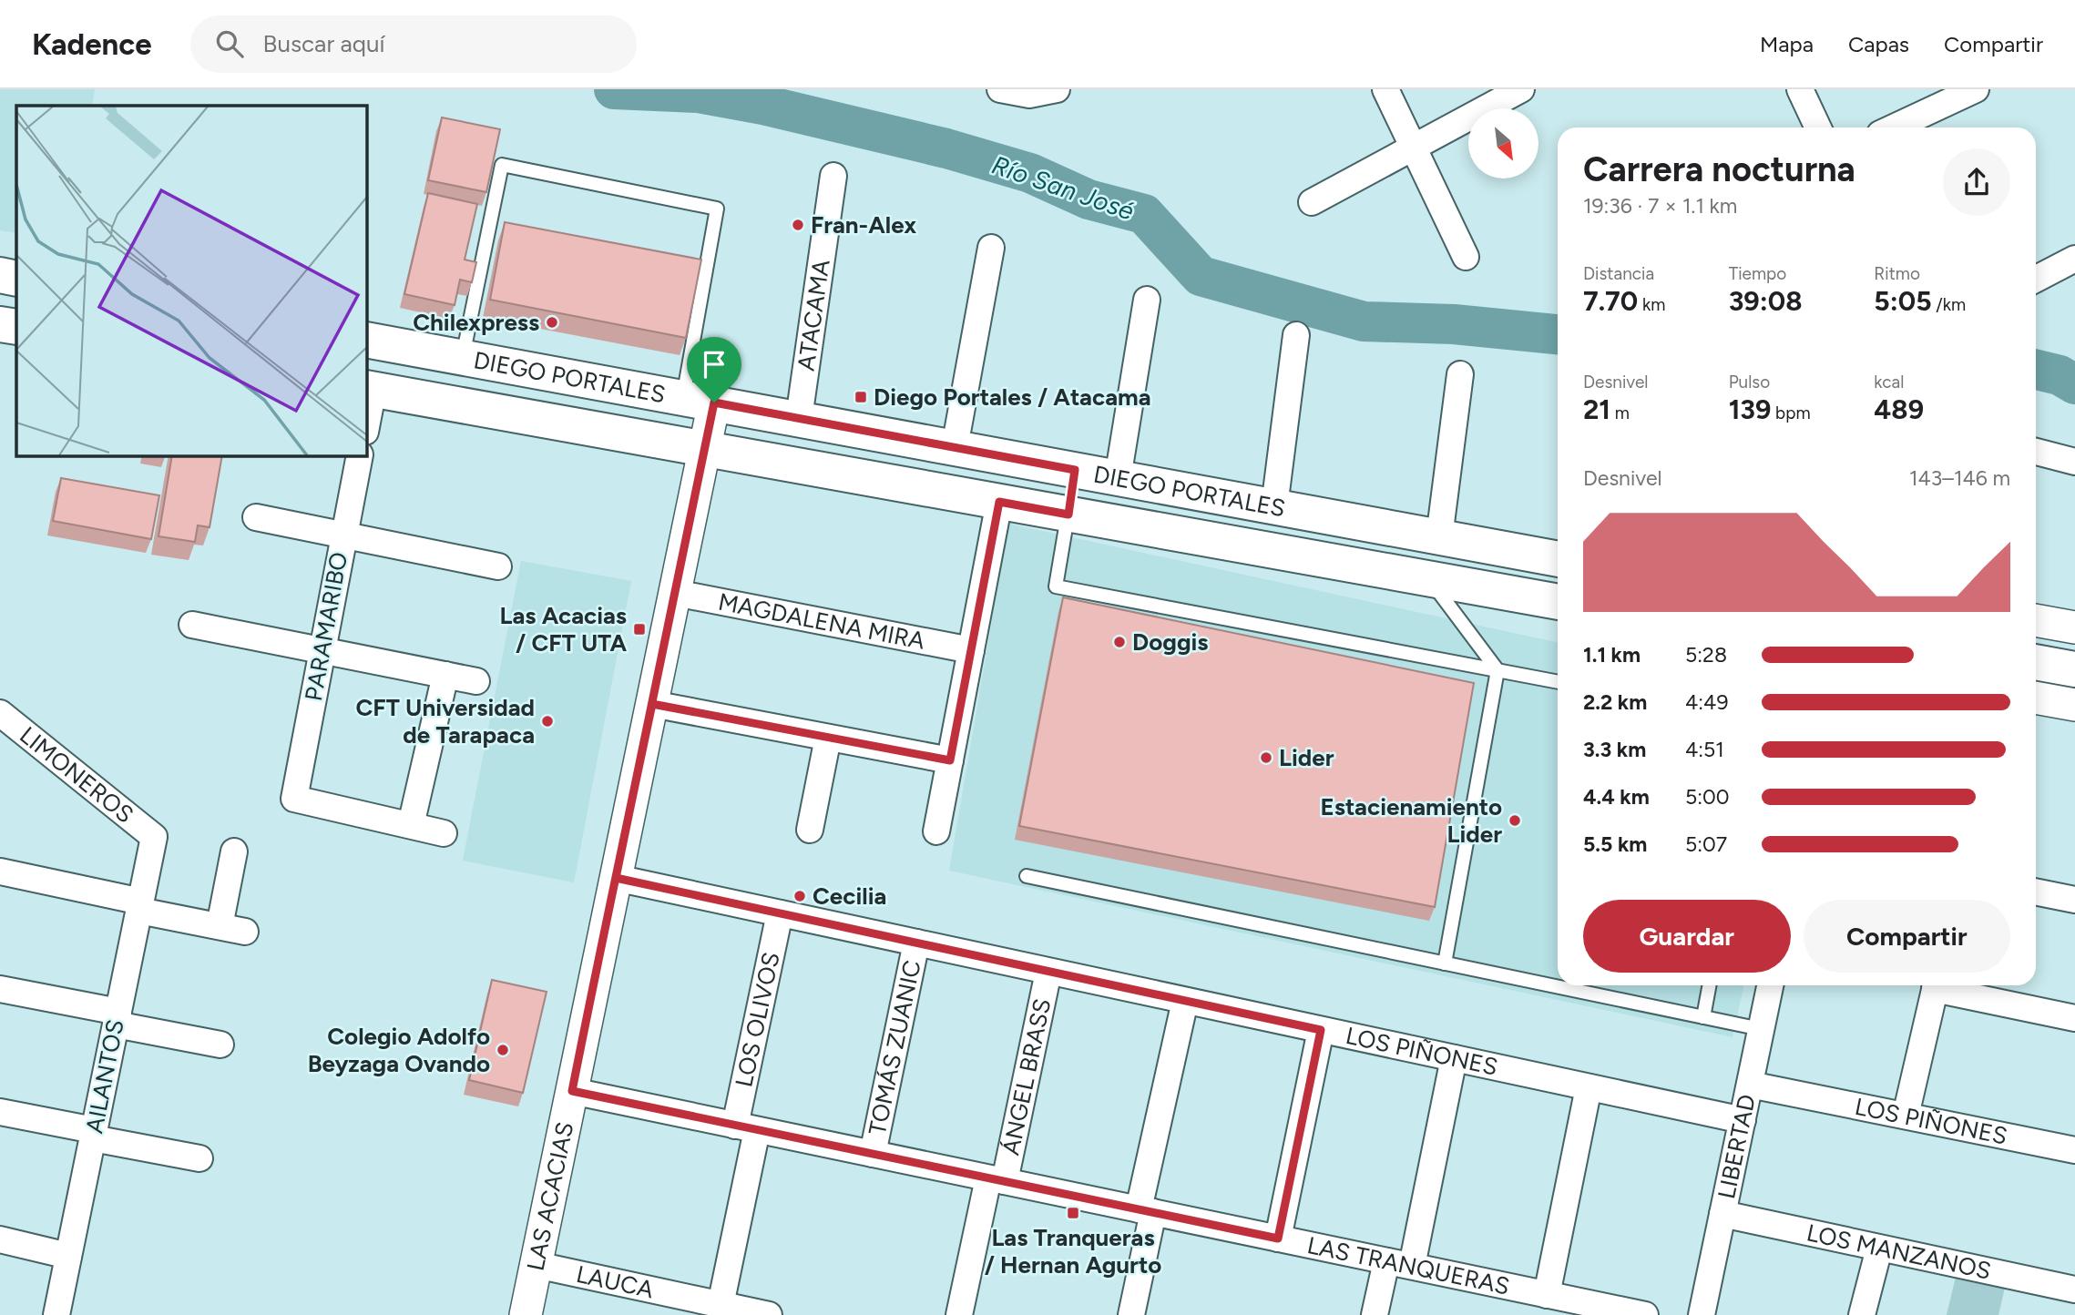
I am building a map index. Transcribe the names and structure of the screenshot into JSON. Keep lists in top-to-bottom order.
{
  "streets": {
    "main road": ["DIEGO PORTALES"],
    "street": [
      "ATACAMA",
      "MAGDALENA MIRA",
      "PARAMARIBO",
      "LIMONEROS",
      "LOS OLIVOS",
      "TOMÁS ZUANIC",
      "LOS PIÑONES",
      "AILANTOS",
      "ÁNGEL BRASS",
      "LIBERTAD",
      "LAS ACACIAS",
      "LOS MANZANOS",
      "LAS TRANQUERAS",
      "LAUCA"
    ]
  },
  "crossings": [
    ["ATACAMA", "DIEGO PORTALES"],
    ["DIEGO PORTALES", "LAS ACACIAS"],
    ["MAGDALENA MIRA", "LAS ACACIAS"],
    ["LIMONEROS", "AILANTOS"],
    ["LOS OLIVOS", "LOS PIÑONES"],
    ["LOS OLIVOS", "LAS TRANQUERAS"],
    ["LOS OLIVOS", "LAUCA"],
    ["TOMÁS ZUANIC", "LOS PIÑONES"],
    ["TOMÁS ZUANIC", "LAS TRANQUERAS"],
    ["LOS PIÑONES", "ÁNGEL BRASS"],
    ["LOS PIÑONES", "LIBERTAD"],
    ["LOS PIÑONES", "LAS ACACIAS"],
    ["ÁNGEL BRASS", "LAS TRANQUERAS"],
    ["LIBERTAD", "LOS MANZANOS"],
    ["LAS ACACIAS", "LAS TRANQUERAS"],
    ["LAS ACACIAS", "LAUCA"]
  ],
  "water": ["Río San José"],
  "places": {
    "other": [
      "Fran-Alex",
      "Chilexpress",
      "Doggis",
      "CFT Universidad de Tarapaca",
      "Lider",
      "Estacienamiento Lider",
      "Cecilia",
      "Colegio Adolfo Beyzaga Ovando"
    ],
    "transit": ["Diego Portales / Atacama", "Las Acacias / CFT UTA", "Las Tranqueras / Hernan Agurto"]
  },
  "north": "bottom right",
  "page": {
    "header": "Kadence",
    "search": "Buscar aquí",
    "nav": ["Mapa", "Capas", "Compartir"],
    "heading": ["Carrera nocturna", "19:36 · 7 × 1.1 km"],
    "stats": [
      ["Distancia", "7.70 km"],
      ["Tiempo", "39:08"],
      ["Ritmo", "5:05 /km"],
      ["Desnivel", "21 m"],
      ["Pulso", "139 bpm"],
      ["kcal", "489"]
    ],
    "chart": ["Desnivel", "143–146 m"],
    "list": [
      {
        "name": "1.1 km",
        "note": "5:28"
      },
      {
        "name": "2.2 km",
        "note": "4:49"
      },
      {
        "name": "3.3 km",
        "note": "4:51"
      },
      {
        "name": "4.4 km",
        "note": "5:00"
      },
      {
        "name": "5.5 km",
        "note": "5:07"
      }
    ],
    "buttons": ["Guardar", "Compartir"]
  }
}
